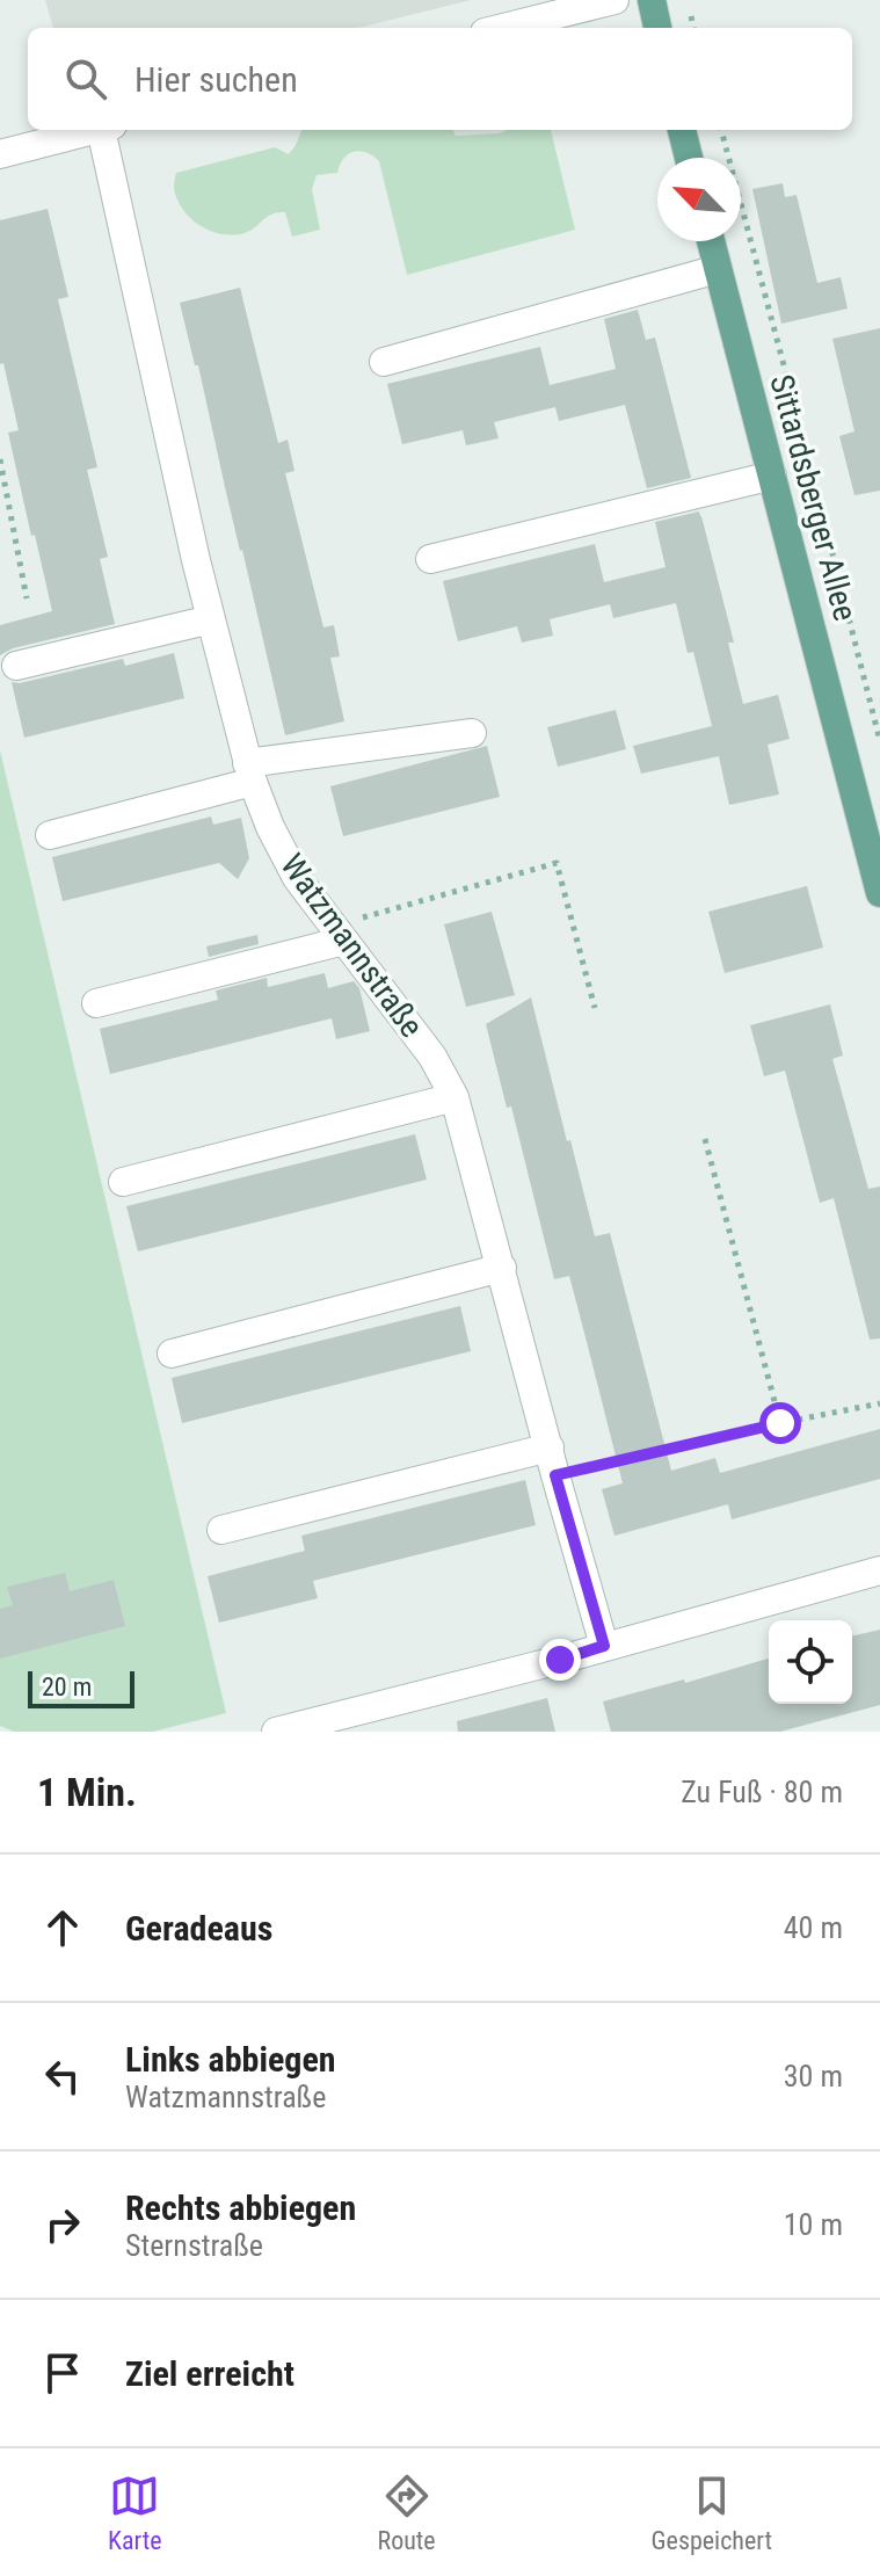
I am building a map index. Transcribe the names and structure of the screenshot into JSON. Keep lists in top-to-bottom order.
{
  "streets": {
    "main road": ["Sittardsberger Allee"],
    "street": ["Watzmannstraße"]
  },
  "scale_bar": "20 m",
  "north": "top left",
  "page": {
    "search": "Hier suchen",
    "scale": "20 m",
    "heading": ["1 Min.", "Zu Fuß · 80 m"],
    "list": [
      ["Geradeaus", "40 m"],
      ["Links abbiegen", "Watzmannstraße", "30 m"],
      ["Rechts abbiegen", "Sternstraße", "10 m"],
      "Ziel erreicht"
    ],
    "nav": ["Karte", "Route", "Gespeichert"]
  }
}
